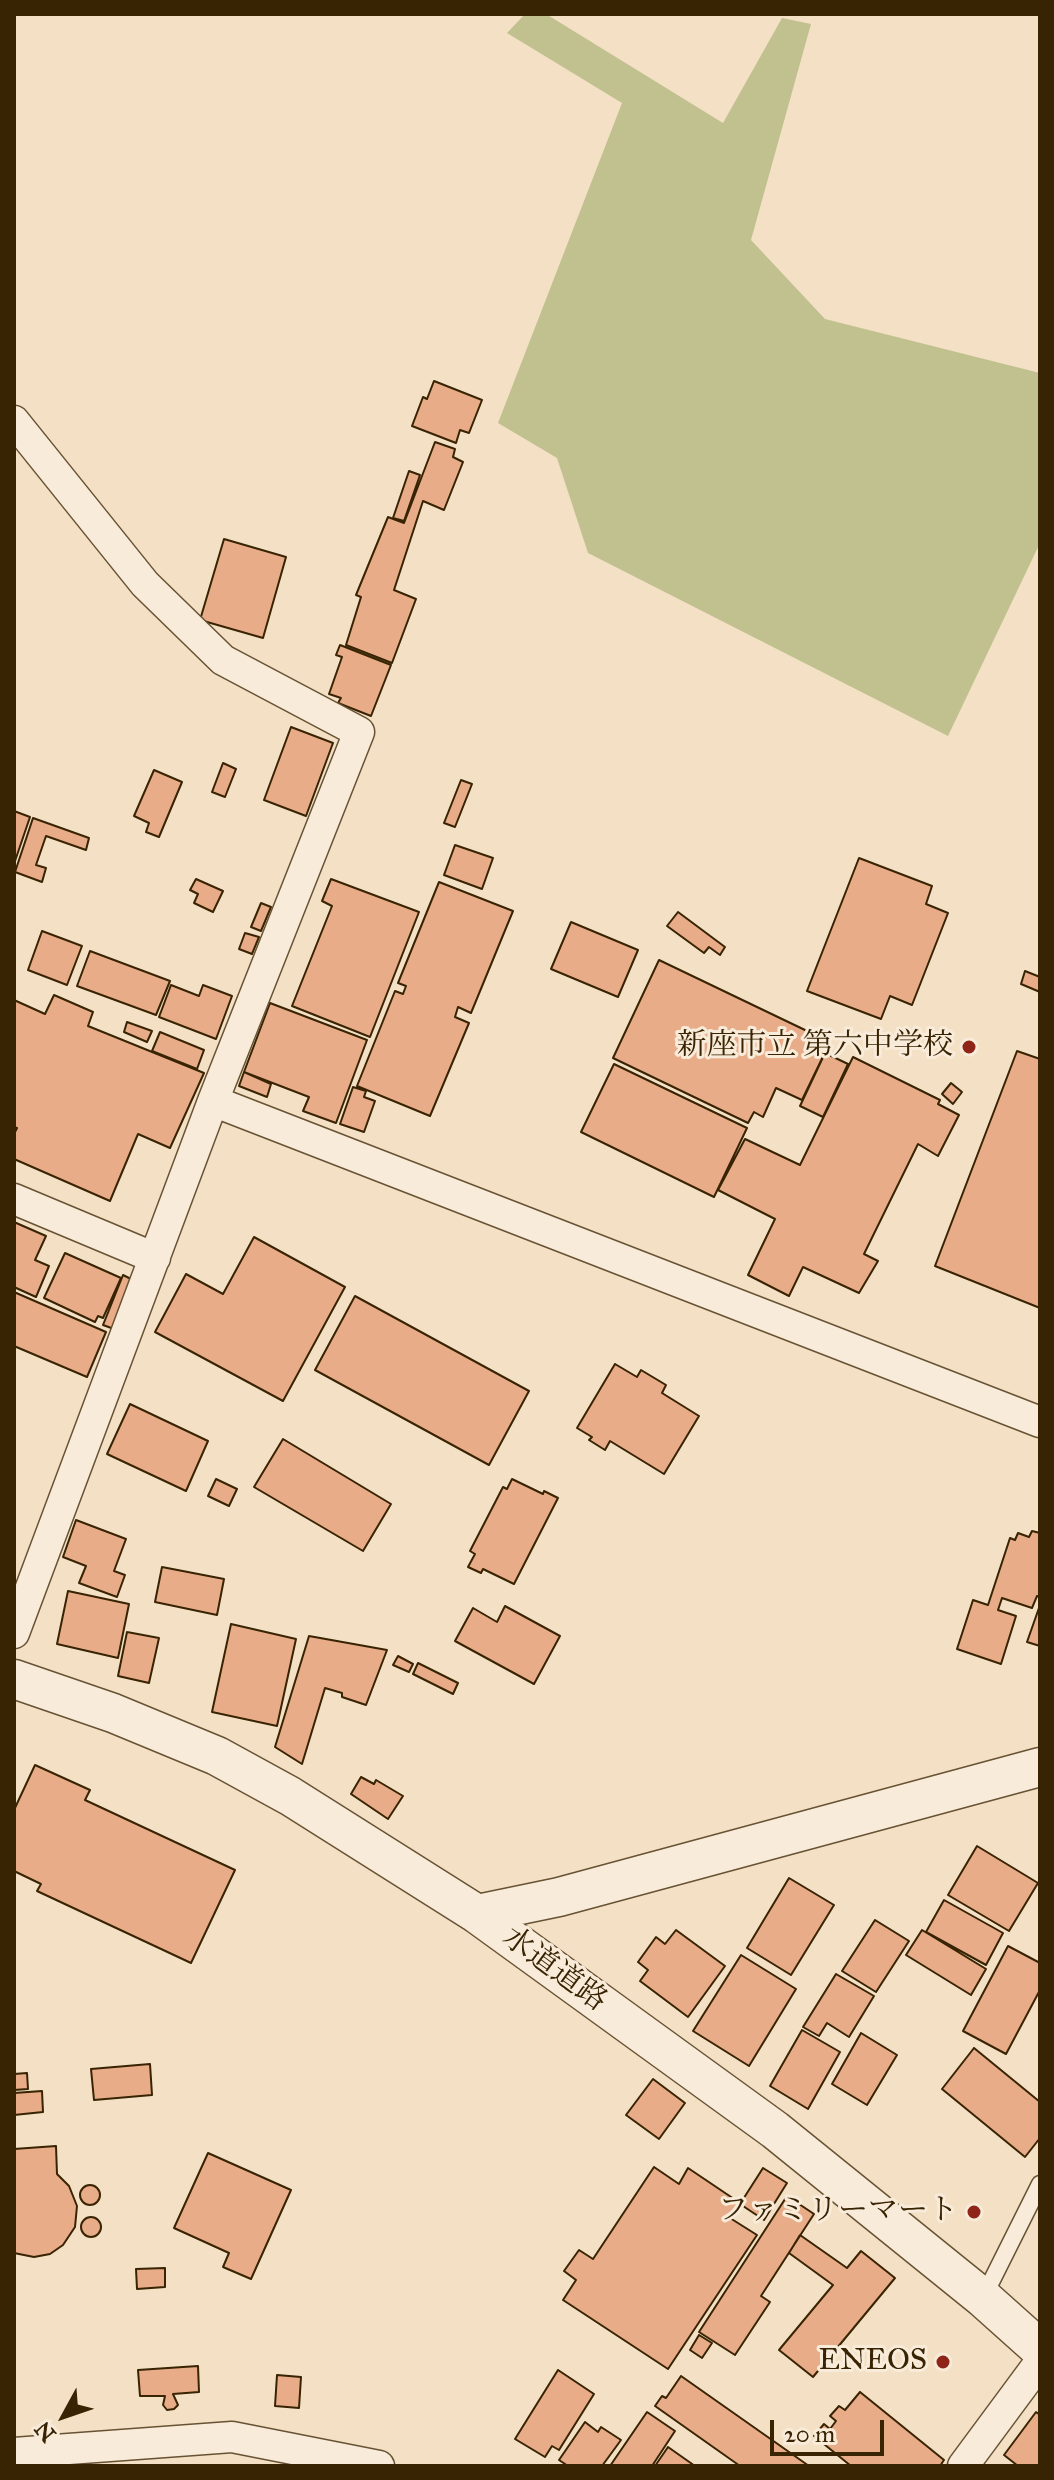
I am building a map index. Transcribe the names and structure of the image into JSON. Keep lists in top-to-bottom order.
{
  "streets": {
    "street": ["水道道路"]
  },
  "places": ["新座市立 第六中学校", "ファミリーマート", "ENEOS"],
  "scale_bar": "20 m",
  "north": "bottom left"
}
